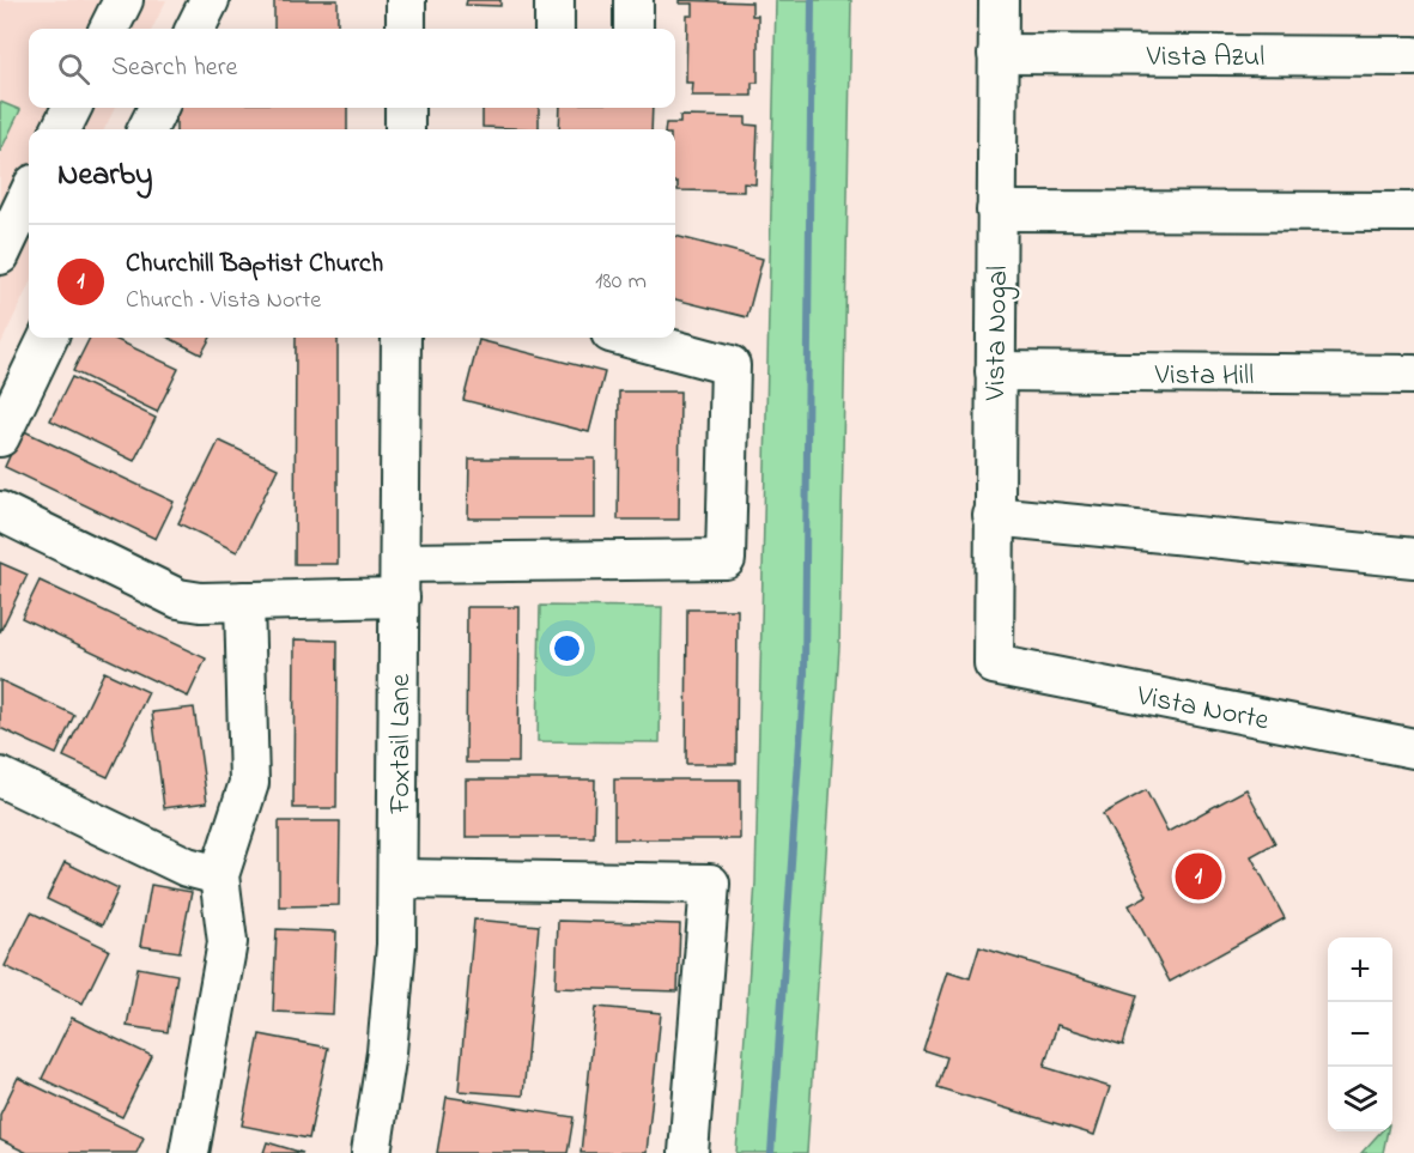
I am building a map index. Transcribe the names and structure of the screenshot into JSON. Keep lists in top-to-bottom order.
{
  "streets": {
    "street": [
      "Vista Azul",
      "Vista Nogal",
      "Vista Hill",
      "Vista Norte",
      "Foxtail Lane"
    ]
  },
  "crossings": [
    ["Vista Azul", "Vista Nogal"],
    ["Vista Nogal", "Vista Hill"],
    ["Vista Nogal", "Vista Norte"]
  ],
  "page": {
    "search": "Search here",
    "heading": "Nearby",
    "list": [
      {
        "mark": "1",
        "name": "Churchill Baptist Church",
        "note": "Church · Vista Norte",
        "value": "180 m"
      }
    ],
    "pins": "1",
    "map_buttons": ["+", "−"]
  }
}
